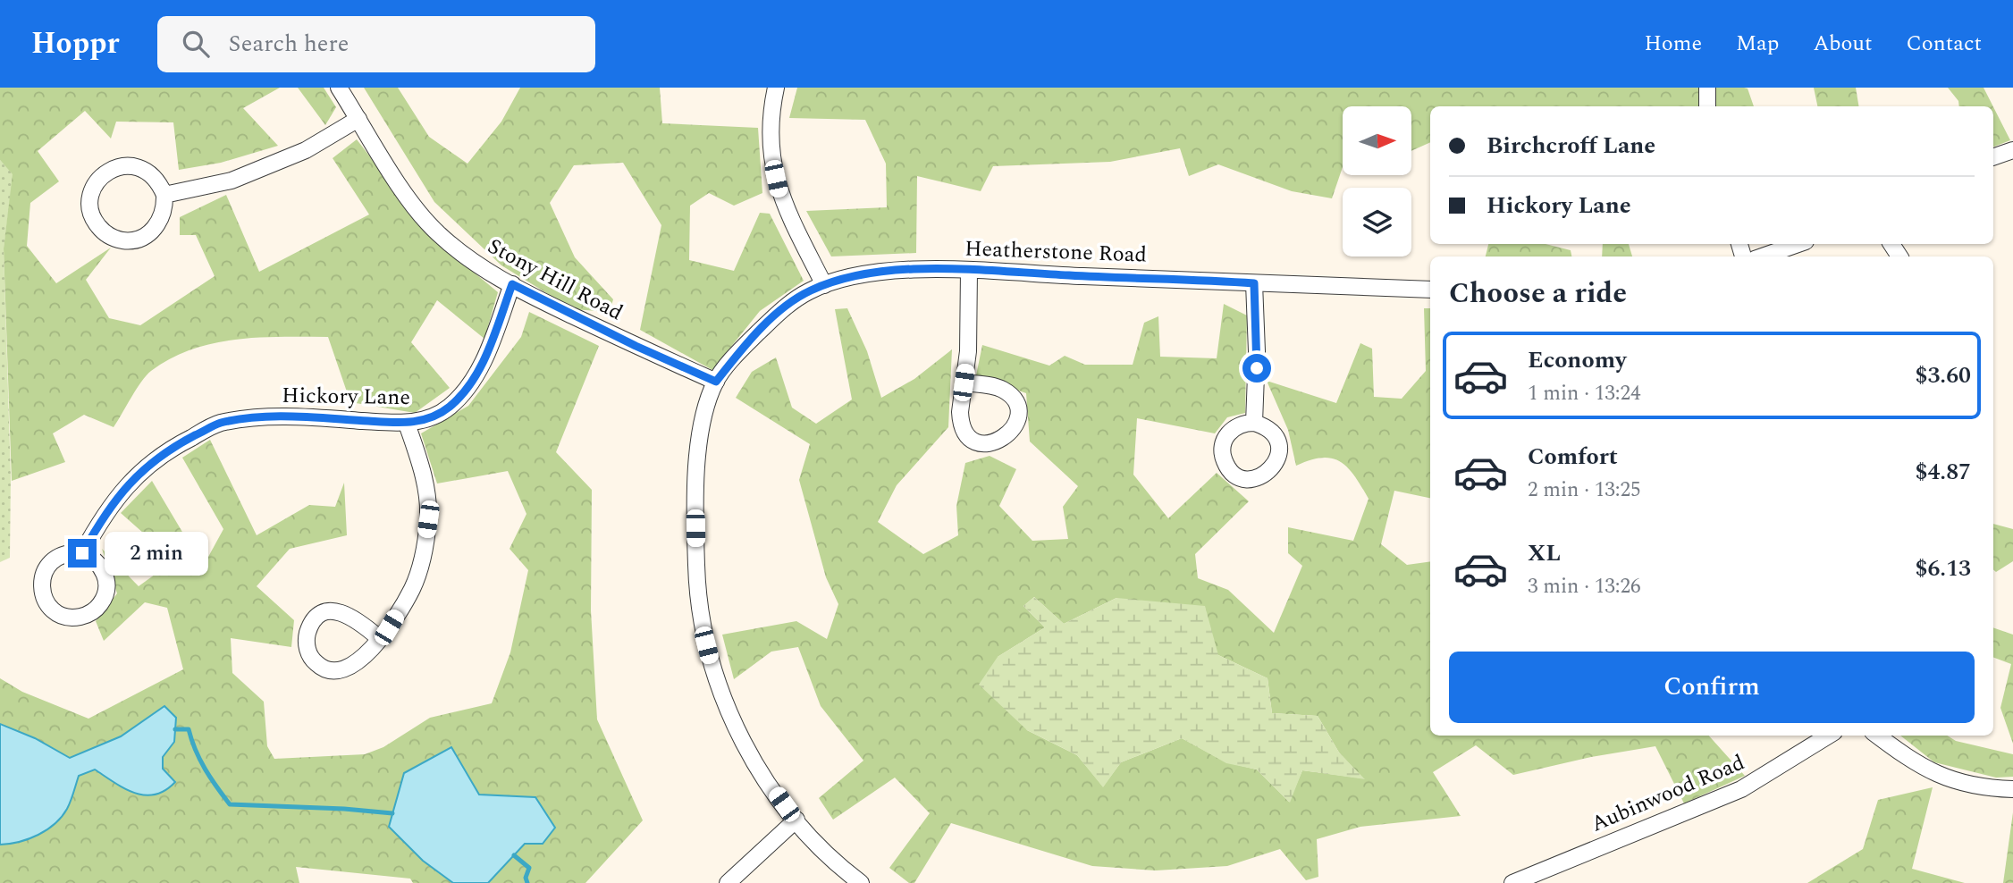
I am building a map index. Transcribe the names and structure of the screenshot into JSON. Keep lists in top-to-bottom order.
{
  "streets": {
    "street": [
      "Heatherstone Road",
      "Stony Hill Road",
      "Hickory Lane",
      "Aubinwood Road"
    ]
  },
  "crossings": [
    ["Heatherstone Road", "Stony Hill Road"],
    ["Stony Hill Road", "Hickory Lane"]
  ],
  "north": "right",
  "page": {
    "header": "Hoppr",
    "search": "Search here",
    "nav": [
      "Home",
      "Map",
      "About",
      "Contact"
    ],
    "banner": ["Birchcroff Lane", "Hickory Lane"],
    "heading": "Choose a ride",
    "list": [
      {
        "name": "Economy",
        "note": "1 min · 13:24",
        "value": "$3.60"
      },
      {
        "name": "Comfort",
        "note": "2 min · 13:25",
        "value": "$4.87"
      },
      {
        "name": "XL",
        "note": "3 min · 13:26",
        "value": "$6.13"
      }
    ],
    "bubble": "2 min",
    "buttons": "Confirm"
  }
}
